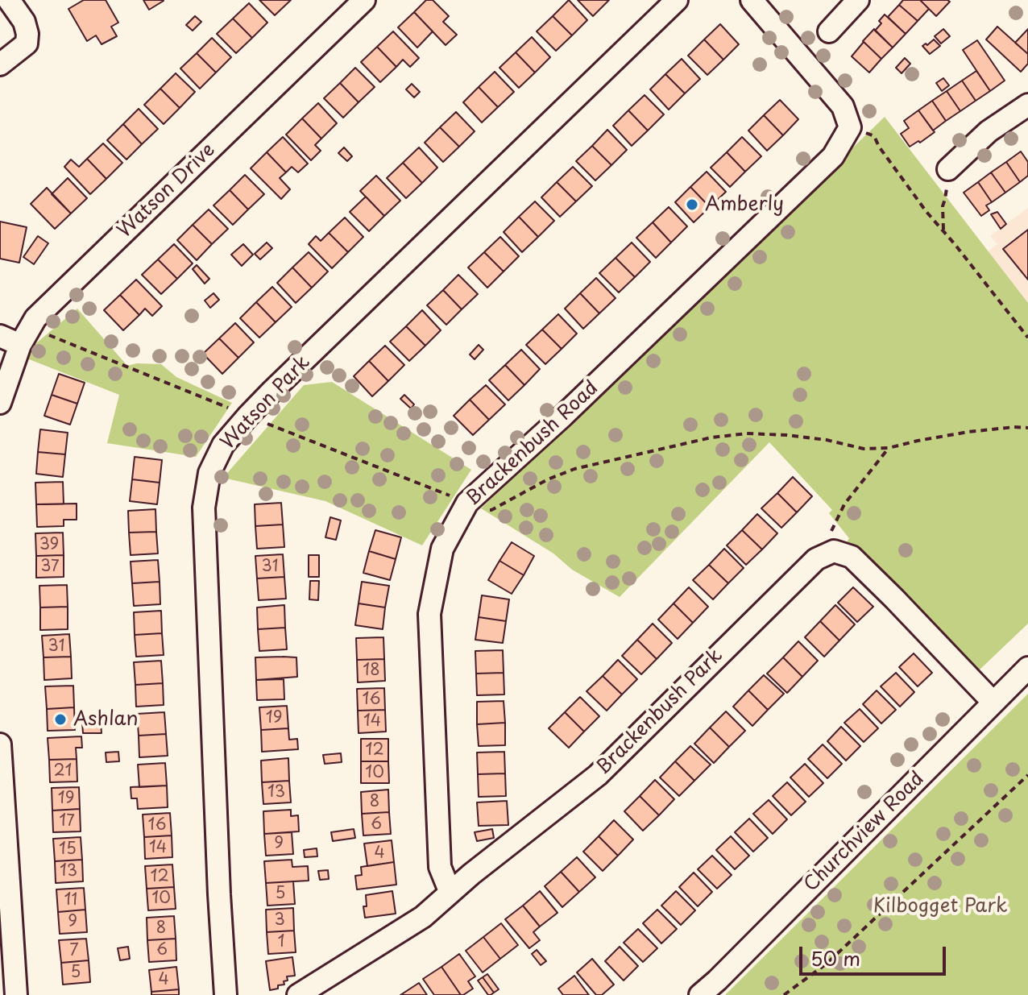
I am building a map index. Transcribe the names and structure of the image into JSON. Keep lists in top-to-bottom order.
{
  "streets": {
    "street": [
      "Watson Drive",
      "Watson Park",
      "Brackenbush Road",
      "Brackenbush Park",
      "Churchview Road"
    ]
  },
  "crossings": [
    ["Brackenbush Road", "Brackenbush Park"]
  ],
  "parks": ["Kilbogget Park"],
  "places": ["Amberly", "Ashlan"],
  "house_numbers": [
    "39",
    "37",
    "31",
    "31",
    "18",
    "16",
    "19",
    "14",
    "12",
    "21",
    "10",
    "13",
    "19",
    "8",
    "17",
    "6",
    "16",
    "9",
    "14",
    "15",
    "4",
    "13",
    "12",
    "5",
    "10",
    "11",
    "3",
    "9",
    "8",
    "1",
    "6",
    "7",
    "5",
    "4"
  ],
  "scale_bar": "50 m"
}
